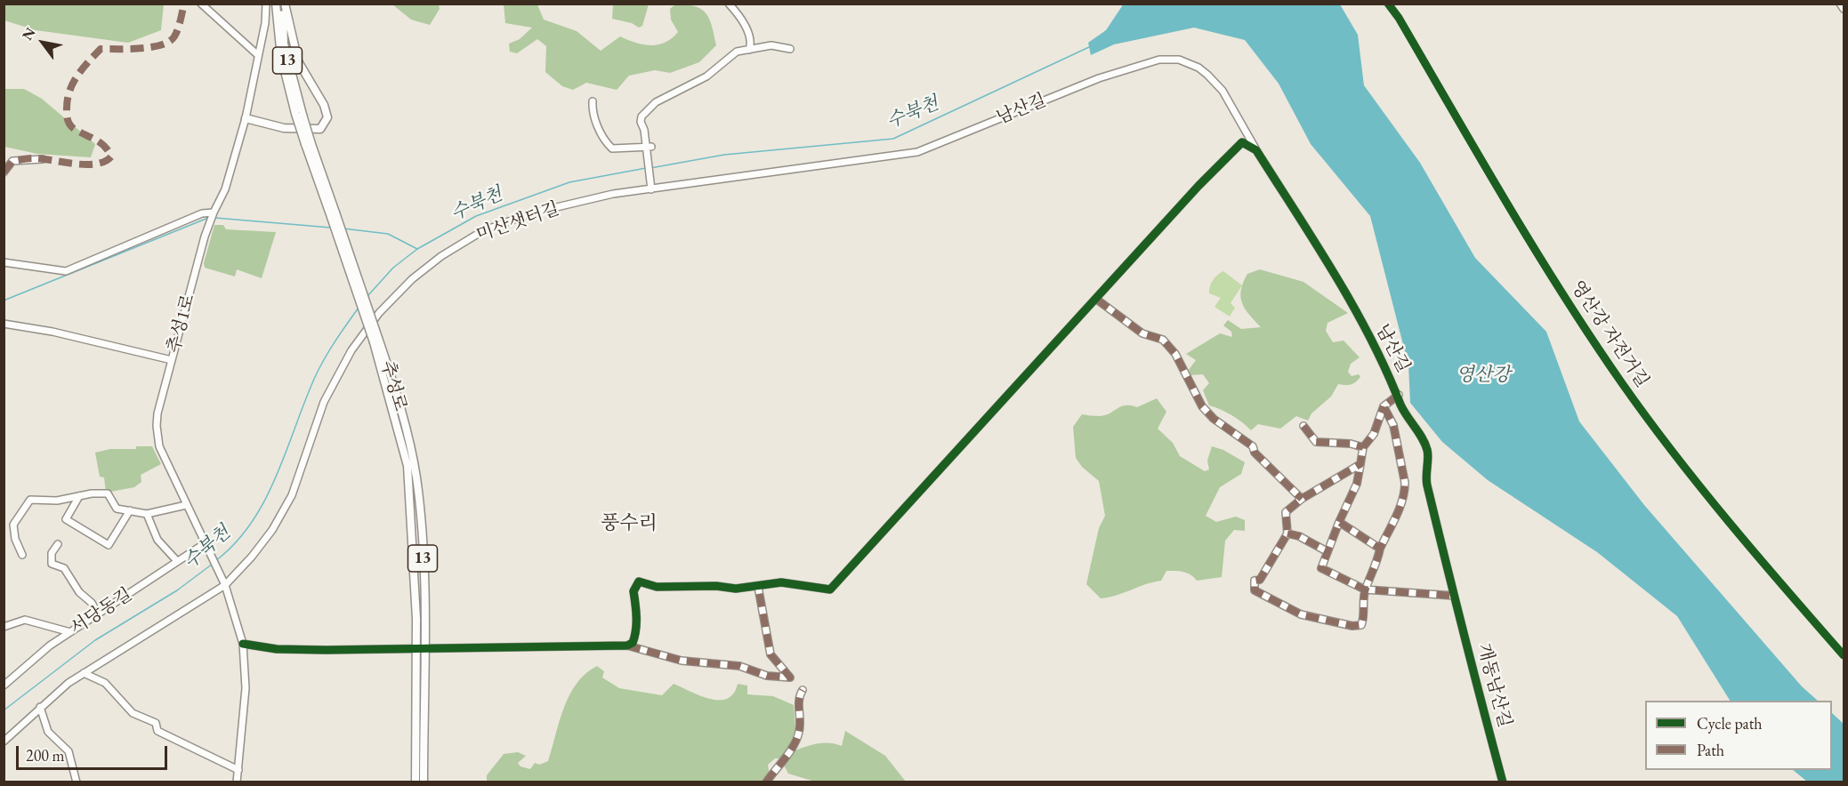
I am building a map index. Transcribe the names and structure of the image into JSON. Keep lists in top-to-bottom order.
{
  "streets": {
    "main road": ["13", "추성로"],
    "street": [
      "남산길",
      "미산샛터길",
      "추성1로",
      "서당동길",
      "개동남산길"
    ],
    "cycle path": ["영산강 자전거길"]
  },
  "crossings": [
    ["남산길", "미산샛터길"],
    ["남산길", "개동남산길"],
    ["미산샛터길", "추성1로"],
    ["추성1로", "서당동길"]
  ],
  "districts": ["풍수리"],
  "water": ["수북천", "영산강"],
  "legend": ["Cycle path", "Path"],
  "scale_bar": "200 m",
  "north": "top left"
}
